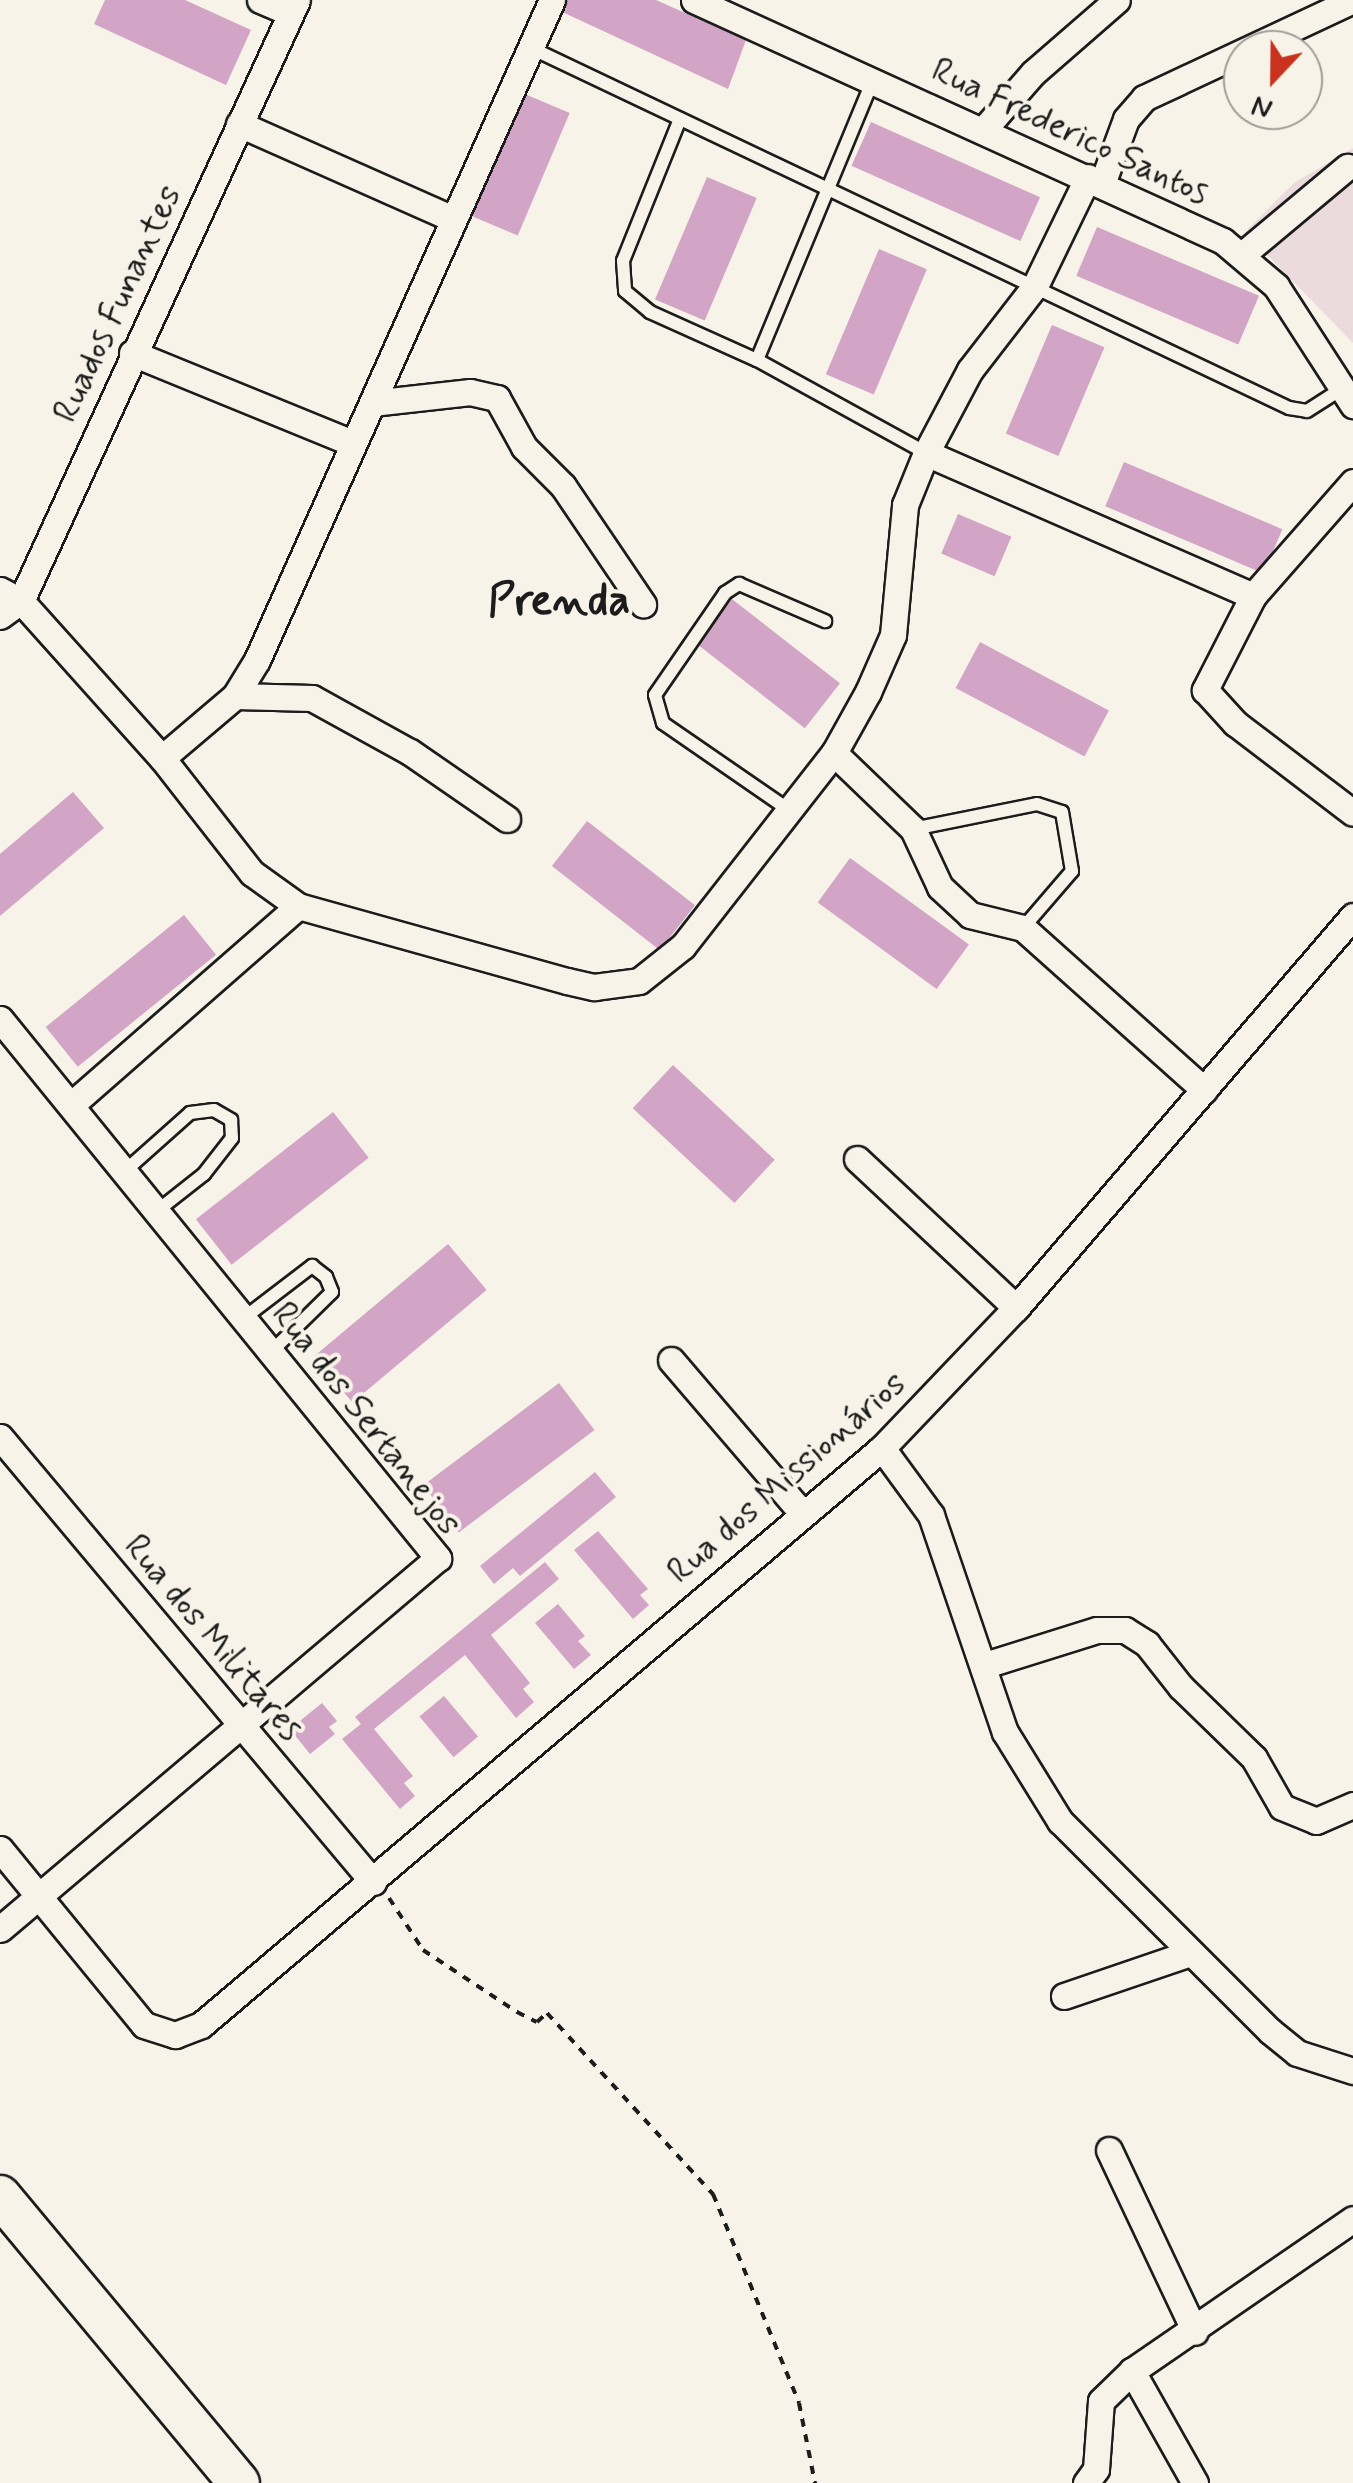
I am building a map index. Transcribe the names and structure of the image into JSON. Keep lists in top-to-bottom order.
{
  "streets": {
    "street": [
      "Rua Frederico Santos",
      "Ruados Funantes",
      "Rua dos Sertanejos",
      "Rua dos Missionários",
      "Rua dos Militares"
    ]
  },
  "crossings": [
    ["Rua dos Sertanejos", "Rua dos Missionários"],
    ["Rua dos Sertanejos", "Rua dos Militares"],
    ["Rua dos Missionários", "Rua dos Militares"]
  ],
  "districts": ["Prenda"],
  "north": "bottom"
}
